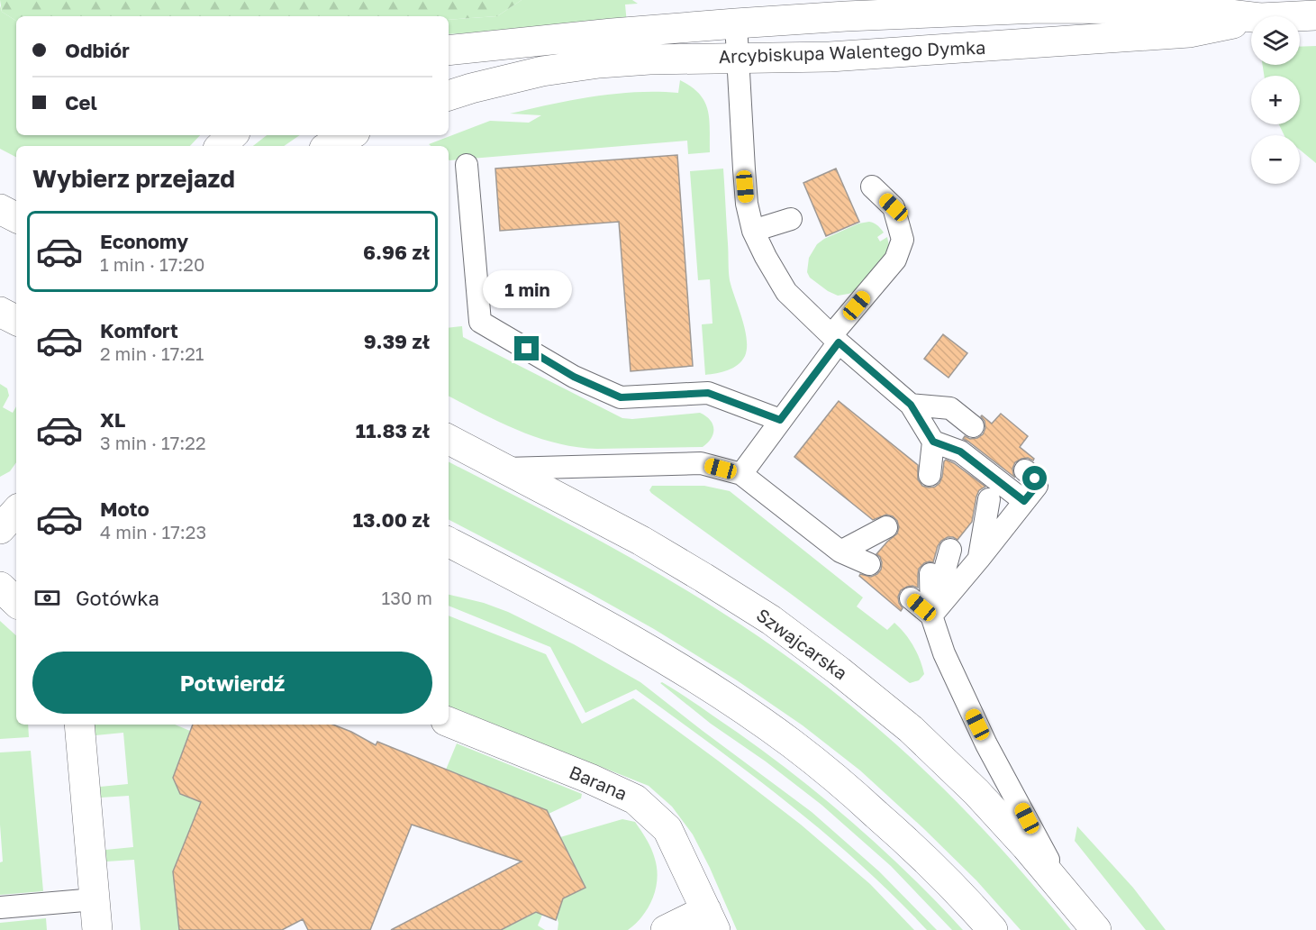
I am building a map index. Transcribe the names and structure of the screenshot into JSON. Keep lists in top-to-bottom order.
{
  "streets": {
    "street": ["Arcybiskupa Walentego Dymka", "Szwajcarska", "Barana"]
  },
  "page": {
    "map_buttons": ["+", "−"],
    "banner": ["Odbiór", "Cel"],
    "heading": "Wybierz przejazd",
    "list": [
      {
        "name": "Economy",
        "note": "1 min · 17:20",
        "value": "6.96 zł"
      },
      {
        "name": "Komfort",
        "note": "2 min · 17:21",
        "value": "9.39 zł"
      },
      {
        "name": "XL",
        "note": "3 min · 17:22",
        "value": "11.83 zł"
      },
      {
        "name": "Moto",
        "note": "4 min · 17:23",
        "value": "13.00 zł"
      }
    ],
    "bubble": "1 min",
    "pay": ["Gotówka", "130 m"],
    "buttons": "Potwierdź"
  }
}
